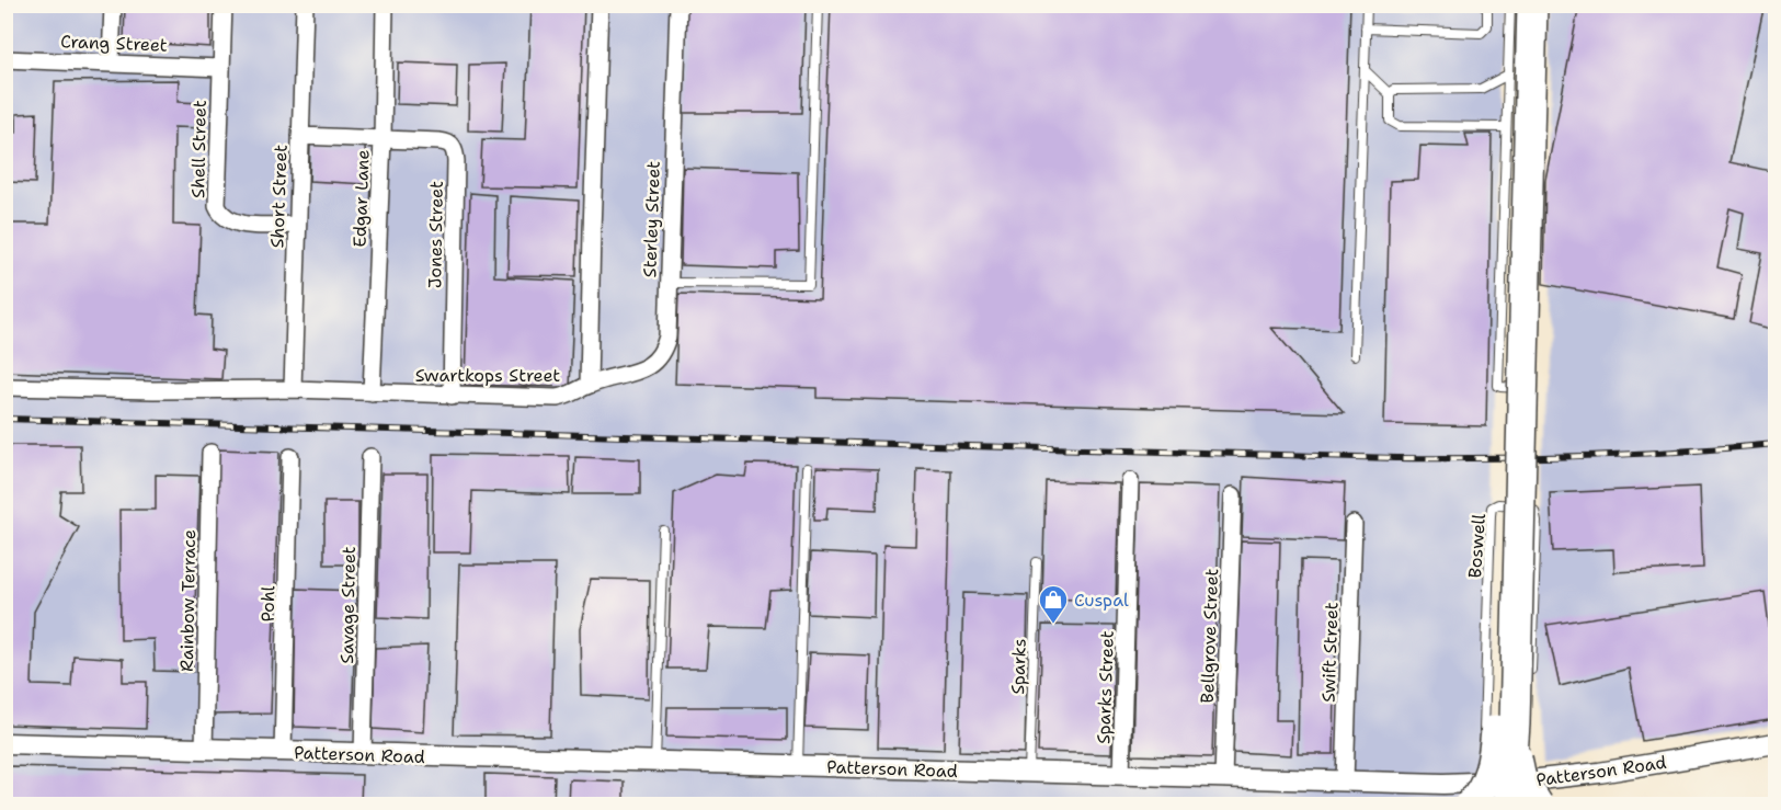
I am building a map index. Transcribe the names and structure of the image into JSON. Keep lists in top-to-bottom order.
{
  "streets": {
    "street": [
      "Crang Street",
      "Shell Street",
      "Short Street",
      "Edgar Lane",
      "Sterley Street",
      "Jones Street",
      "Swartkops Street",
      "Rainbow Terrace",
      "Pohl",
      "Savage Street",
      "Bellgrove Street",
      "Swift Street",
      "Sparks Street",
      "Patterson Road"
    ],
    "lane": ["Boswell", "Sparks"]
  },
  "crossings": [
    ["Crang Street", "Shell Street"],
    ["Shell Street", "Short Street"],
    ["Short Street", "Jones Street"],
    ["Short Street", "Swartkops Street"],
    ["Edgar Lane", "Jones Street"],
    ["Edgar Lane", "Swartkops Street"],
    ["Sterley Street", "Swartkops Street"],
    ["Jones Street", "Swartkops Street"],
    ["Rainbow Terrace", "Patterson Road"],
    ["Pohl", "Patterson Road"],
    ["Savage Street", "Patterson Road"],
    ["Bellgrove Street", "Patterson Road"],
    ["Swift Street", "Patterson Road"],
    ["Sparks", "Patterson Road"],
    ["Sparks Street", "Patterson Road"]
  ],
  "places": {
    "shop": ["Cuspal"]
  }
}
